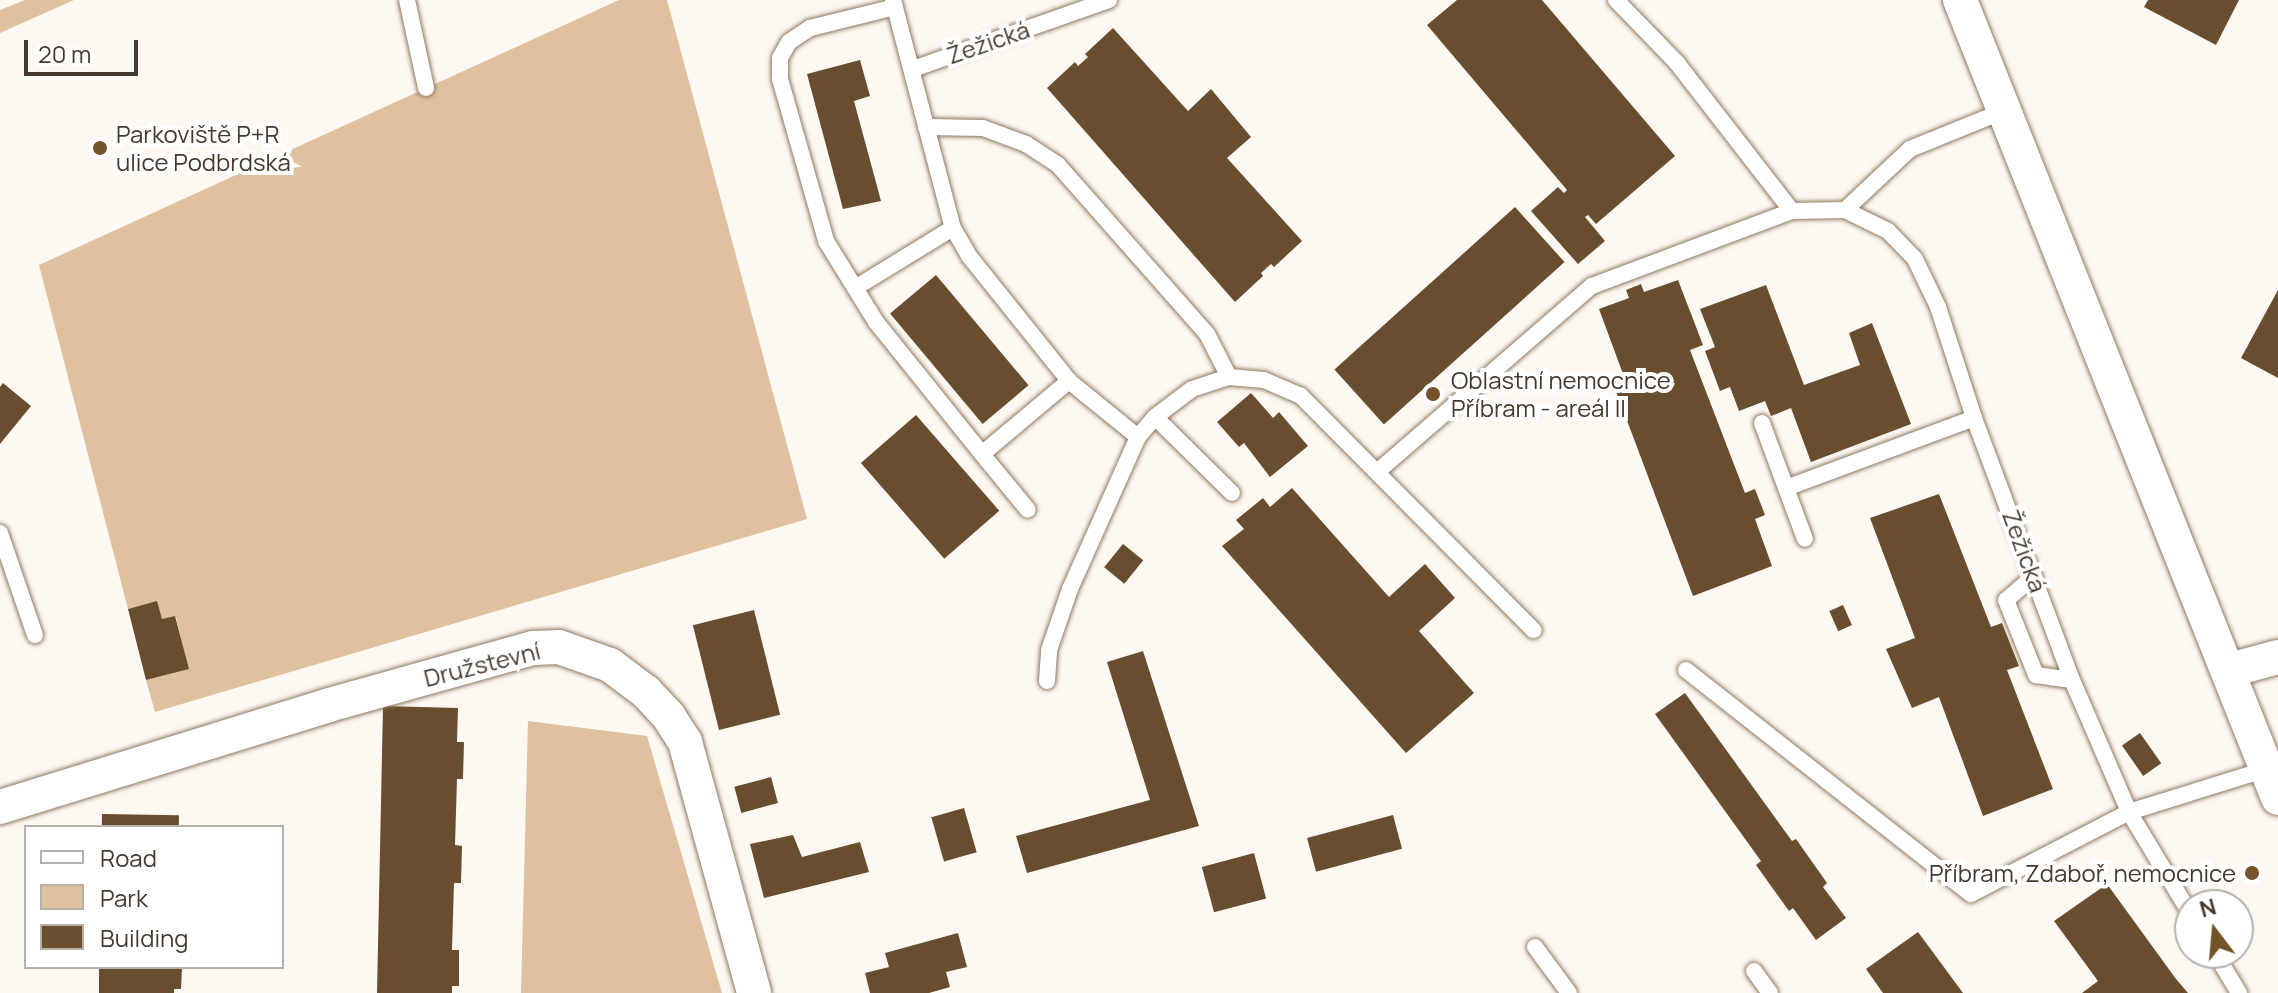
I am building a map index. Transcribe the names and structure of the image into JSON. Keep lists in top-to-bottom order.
{
  "streets": {
    "street": ["Družstevní"],
    "lane": ["Žežická"]
  },
  "places": ["Parkoviště P+R ulice Podbrdská", "Oblastní nemocnice Příbram - areál II", "Příbram, Zdaboř, nemocnice"],
  "legend": ["Road", "Park", "Building"],
  "scale_bar": "20 m",
  "north": "top"
}
